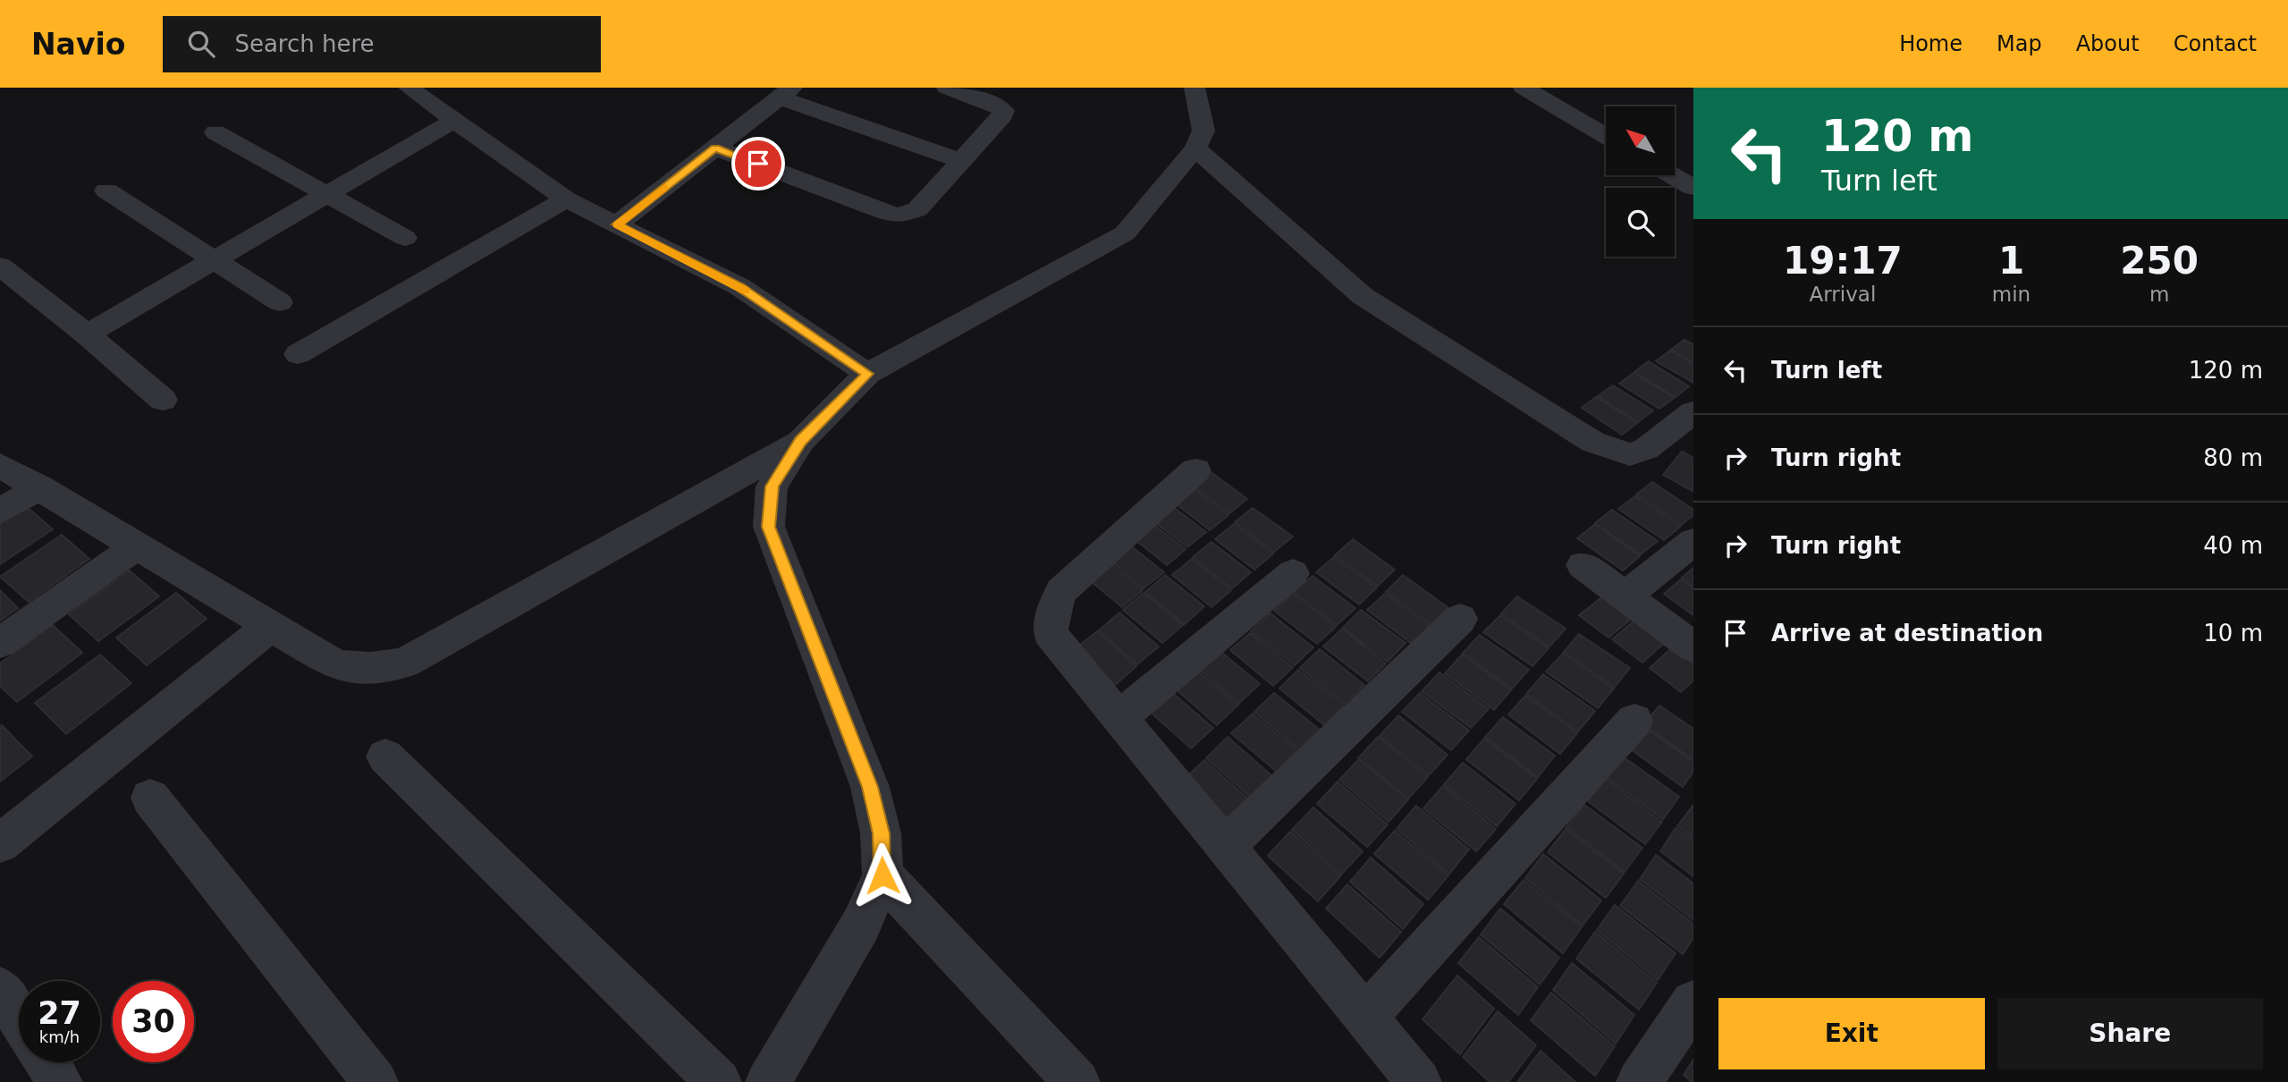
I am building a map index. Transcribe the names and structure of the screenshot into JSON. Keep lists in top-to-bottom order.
{
  "north": "top left",
  "page": {
    "header": "Navio",
    "search": "Search here",
    "nav": [
      "Home",
      "Map",
      "About",
      "Contact"
    ],
    "turn": ["120 m", "Turn left"],
    "eta": [
      "19:17",
      "Arrival",
      "1",
      "min",
      "250",
      "m"
    ],
    "list": [
      {
        "name": "Turn left",
        "value": "120 m"
      },
      {
        "name": "Turn right",
        "value": "80 m"
      },
      {
        "name": "Turn right",
        "value": "40 m"
      },
      {
        "name": "Arrive at destination",
        "value": "10 m"
      }
    ],
    "speed": "27 km/h",
    "limit": "30",
    "buttons": ["Exit", "Share"]
  }
}
